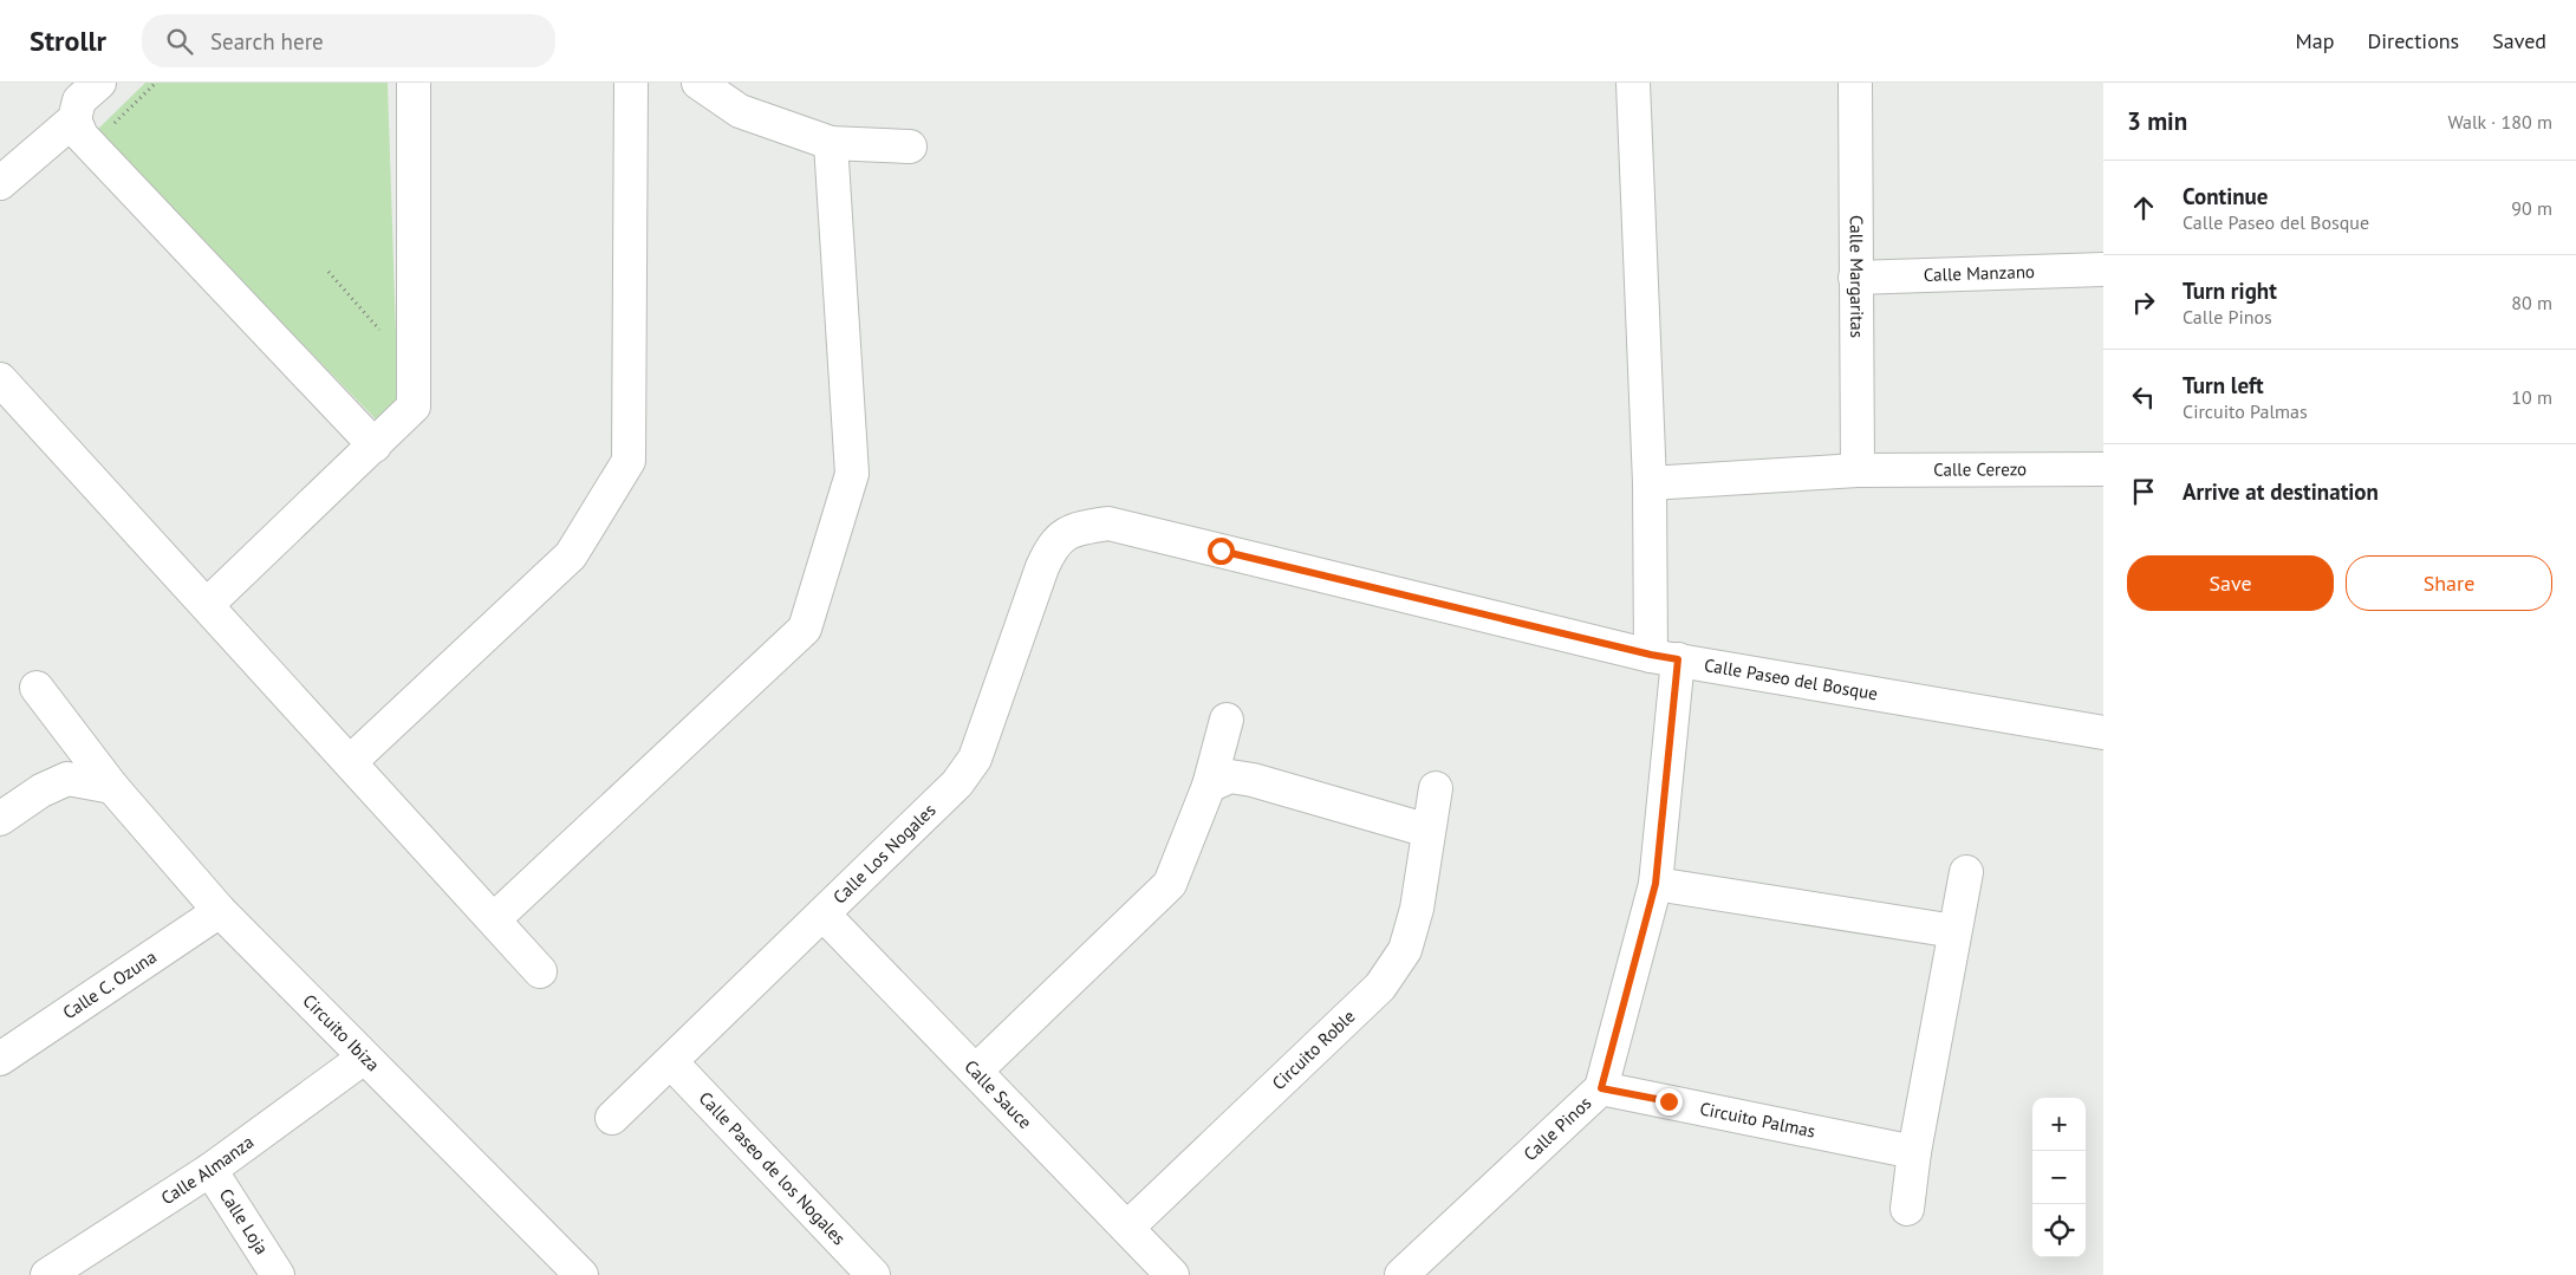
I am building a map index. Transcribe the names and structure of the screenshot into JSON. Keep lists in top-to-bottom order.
{
  "streets": {
    "street": [
      "Calle Manzano",
      "Calle Margaritas",
      "Calle Cerezo",
      "Calle Paseo del Bosque",
      "Calle Los Nogales",
      "Calle C. Ozuna",
      "Circuito Ibiza",
      "Circuito Roble",
      "Calle Sauce",
      "Circuito Palmas",
      "Calle Pinos",
      "Calle Almanza",
      "Calle Paseo de los Nogales",
      "Calle Loja"
    ]
  },
  "crossings": [
    ["Calle Manzano", "Calle Margaritas"],
    ["Calle Margaritas", "Calle Cerezo"],
    ["Calle Cerezo", "Calle Pinos"],
    ["Calle Paseo del Bosque", "Calle Los Nogales"],
    ["Calle Paseo del Bosque", "Calle Pinos"],
    ["Calle Los Nogales", "Calle Sauce"],
    ["Calle Los Nogales", "Calle Paseo de los Nogales"],
    ["Calle C. Ozuna", "Circuito Ibiza"],
    ["Circuito Ibiza", "Calle Almanza"],
    ["Circuito Roble", "Calle Sauce"],
    ["Circuito Palmas", "Calle Pinos"],
    ["Calle Almanza", "Calle Loja"]
  ],
  "page": {
    "header": "Strollr",
    "search": "Search here",
    "nav": ["Map", "Directions", "Saved"],
    "heading": ["3 min", "Walk · 180 m"],
    "list": [
      ["Continue", "Calle Paseo del Bosque", "90 m"],
      ["Turn right", "Calle Pinos", "80 m"],
      ["Turn left", "Circuito Palmas", "10 m"],
      "Arrive at destination"
    ],
    "buttons": ["Save", "Share"],
    "map_buttons": ["+", "−"]
  }
}
